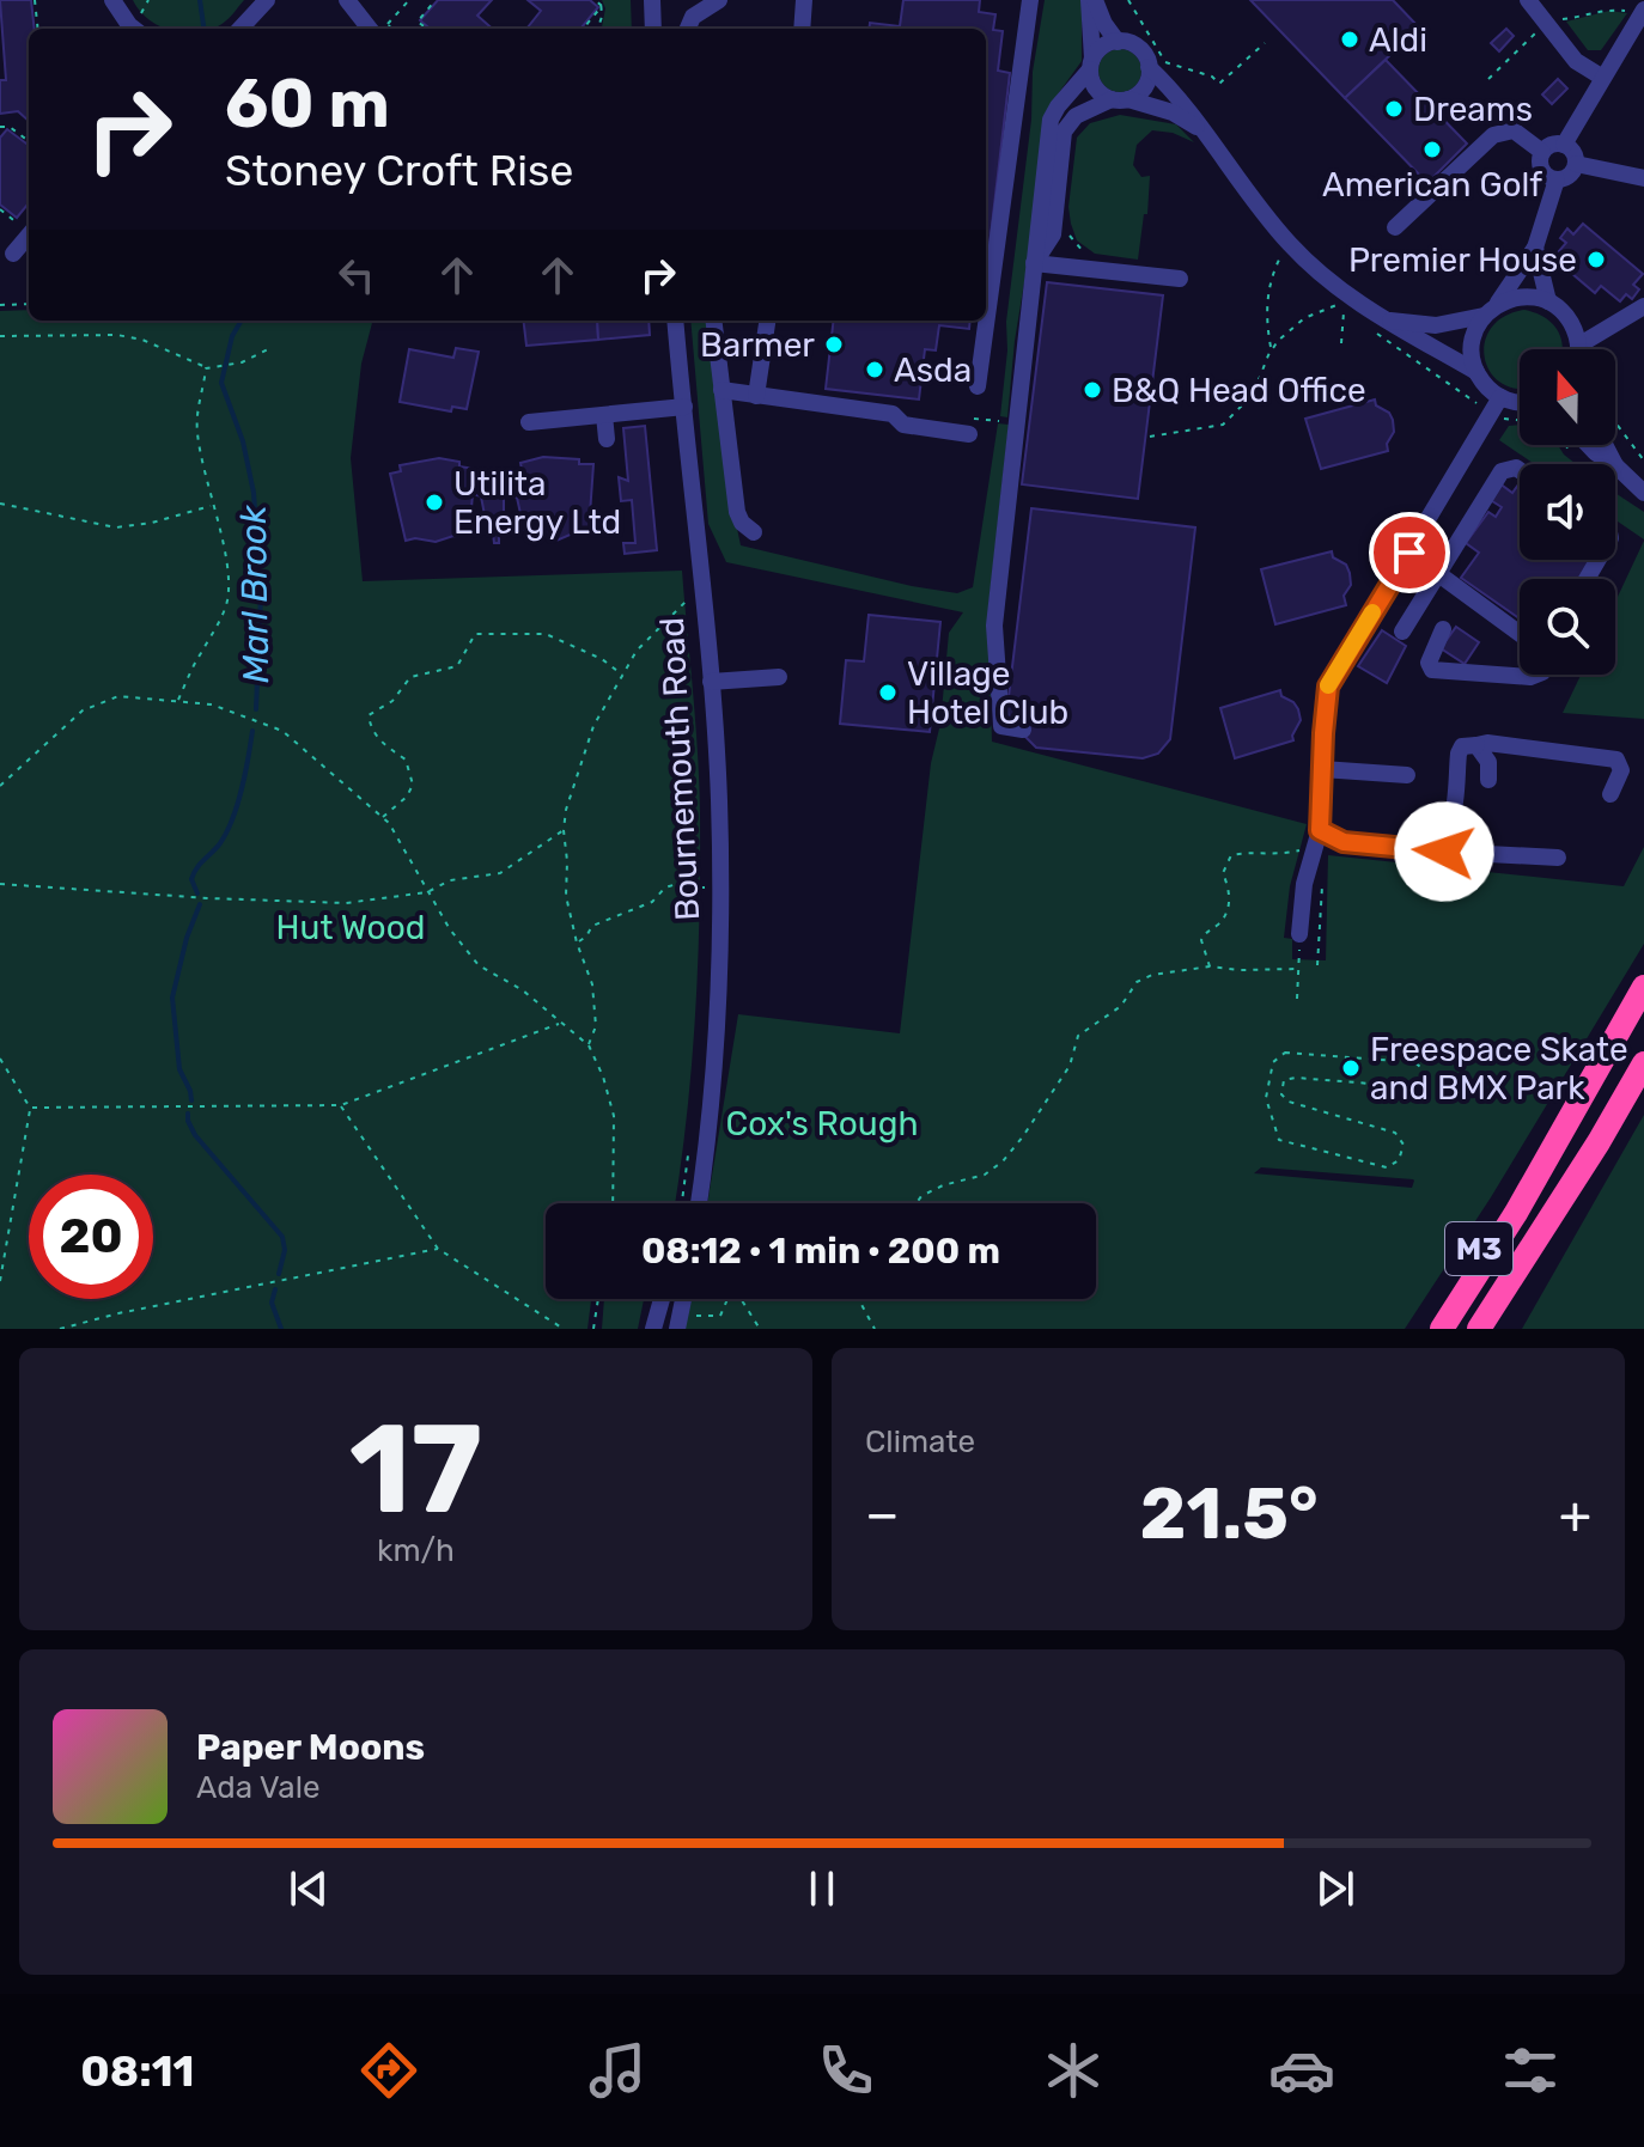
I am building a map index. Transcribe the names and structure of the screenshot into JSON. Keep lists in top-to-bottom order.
{
  "streets": {
    "highway": ["M3"],
    "street": ["Bournemouth Road"]
  },
  "water": ["Marl Brook"],
  "parks": ["Hut Wood", "Cox's Rough"],
  "places": [
    "Aldi",
    "Dreams",
    "American Golf",
    "Premier House",
    "Barmer",
    "Asda",
    "B&Q Head Office",
    "Utilita Energy Ltd",
    "Village Hotel Club",
    "Freespace Skate and BMX Park"
  ],
  "north": "top",
  "page": {
    "turn": ["60 m", "Stoney Croft Rise"],
    "limit": "20",
    "trip": "08:12 · 1 min · 200 m",
    "tile": [
      ["17", "km/h"],
      "Climate"
    ],
    "heat": ["−", "21.5°", "+"],
    "song": ["Paper Moons", "Ada Vale"],
    "tabs": "08:11"
  }
}
